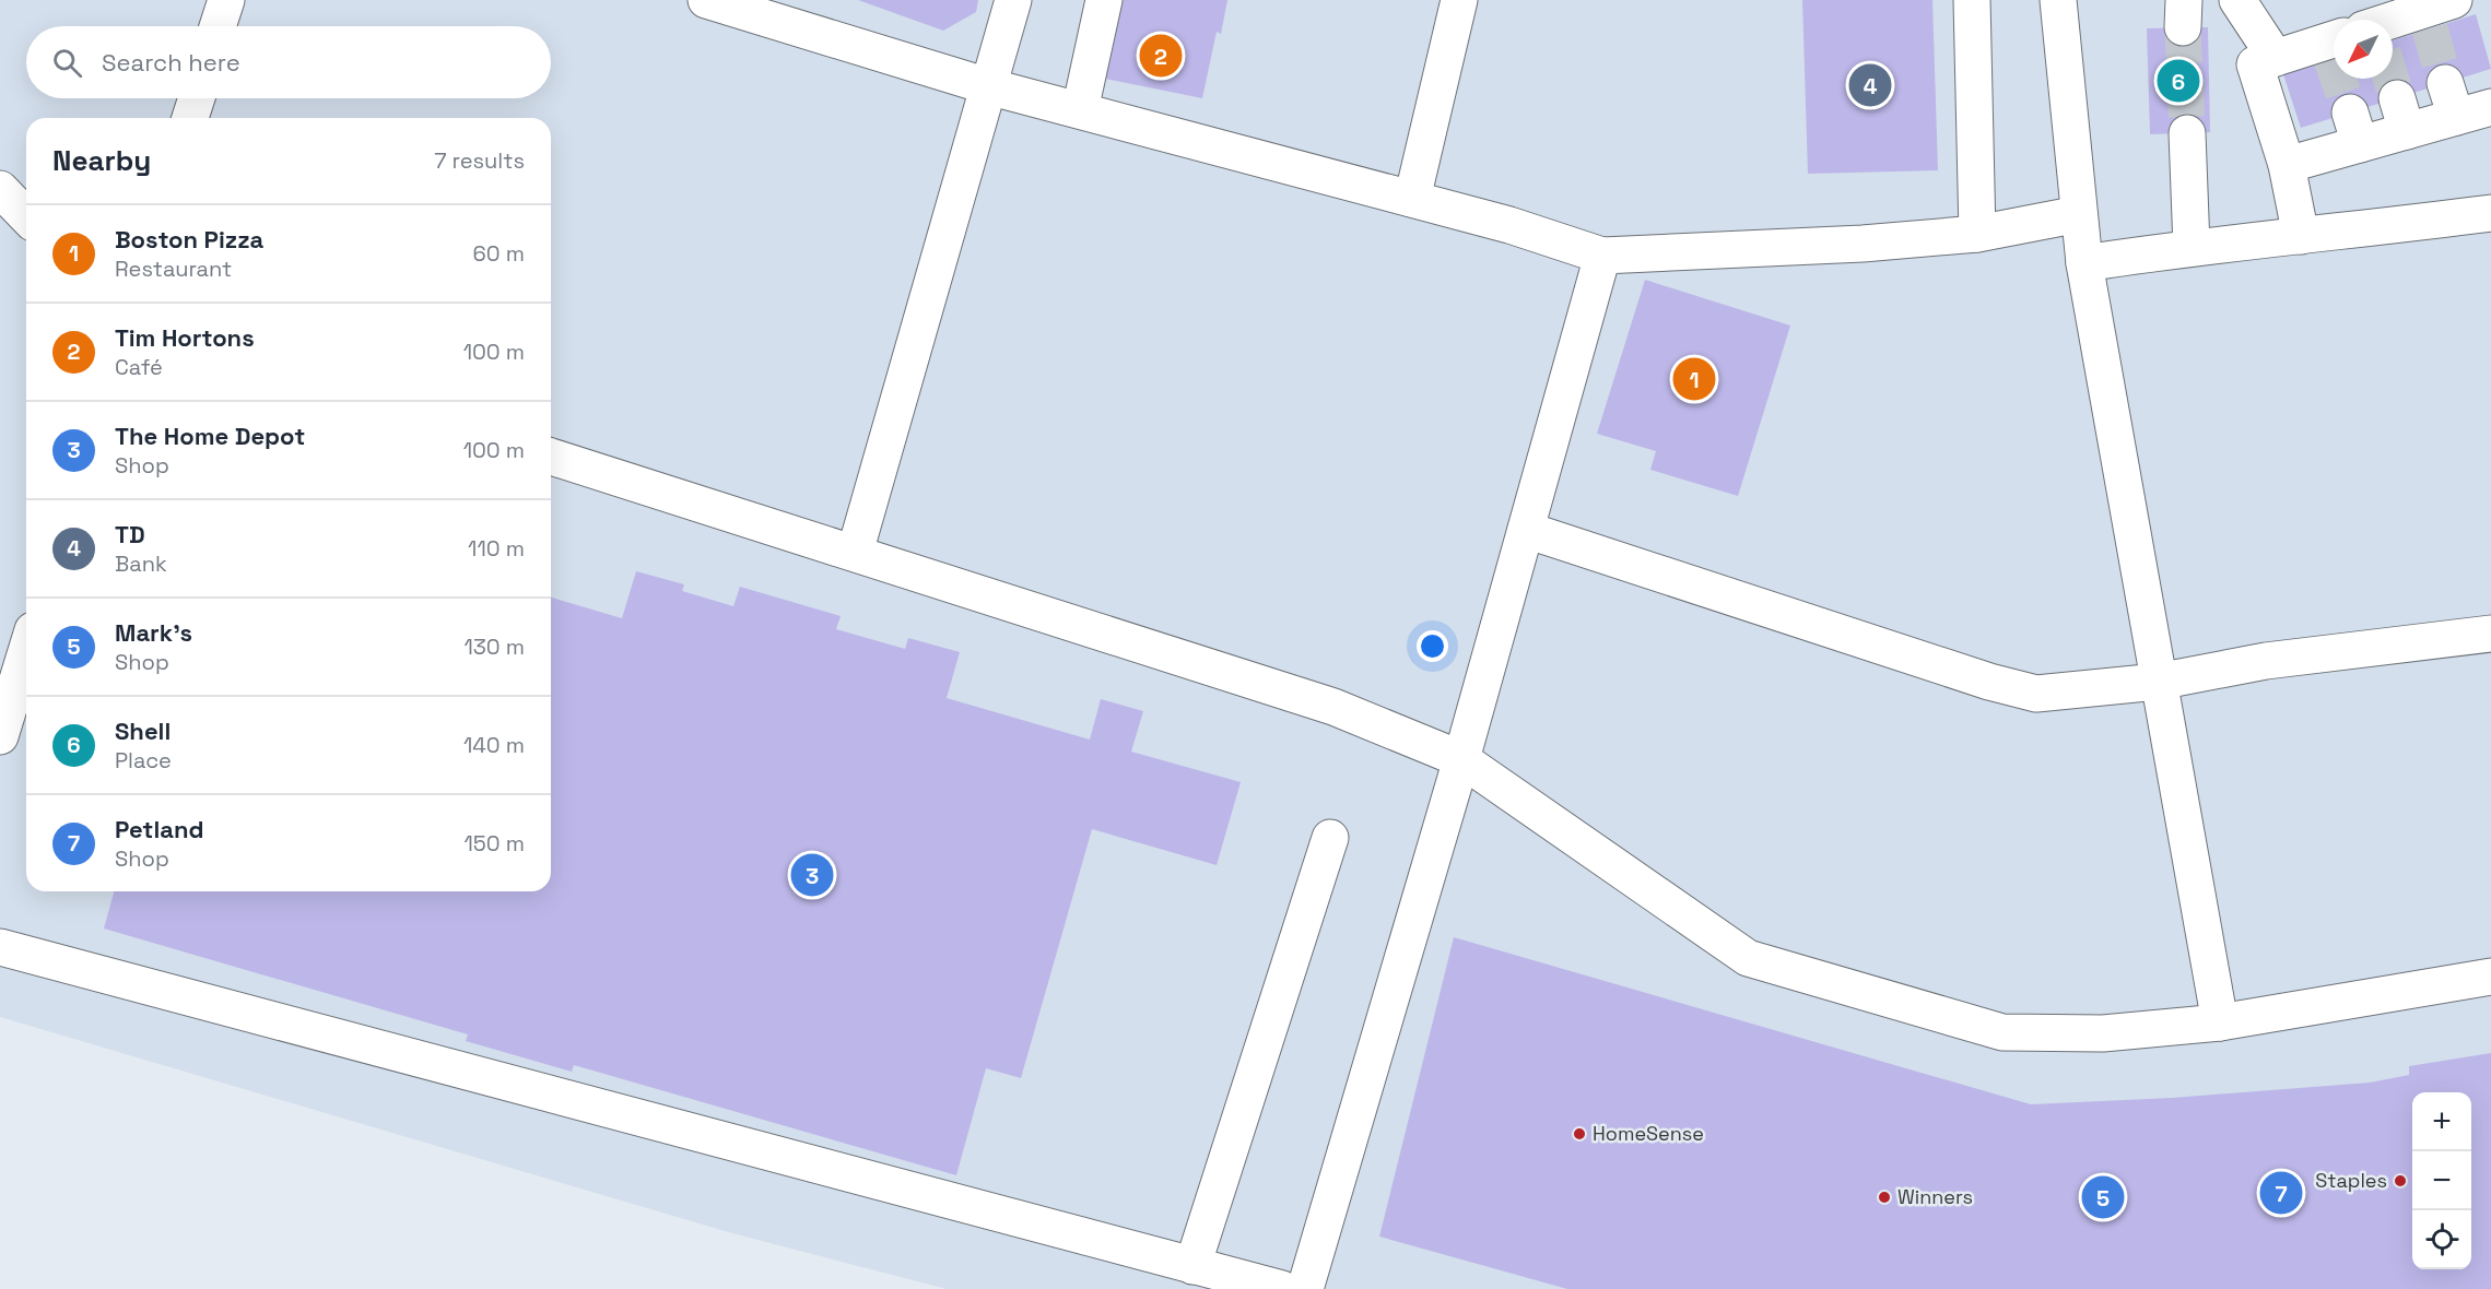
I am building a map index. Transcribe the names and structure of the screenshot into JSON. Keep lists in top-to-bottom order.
{
  "places": ["HomeSense", "Staples", "Winners"],
  "north": "bottom left",
  "page": {
    "search": "Search here",
    "pins": [
      "2",
      "6",
      "4",
      "1",
      "3",
      "7",
      "5"
    ],
    "heading": ["Nearby", "7 results"],
    "list": [
      {
        "mark": "1",
        "name": "Boston Pizza",
        "note": "Restaurant",
        "value": "60 m"
      },
      {
        "mark": "2",
        "name": "Tim Hortons",
        "note": "Café",
        "value": "100 m"
      },
      {
        "mark": "3",
        "name": "The Home Depot",
        "note": "Shop",
        "value": "100 m"
      },
      {
        "mark": "4",
        "name": "TD",
        "note": "Bank",
        "value": "110 m"
      },
      {
        "mark": "5",
        "name": "Mark's",
        "note": "Shop",
        "value": "130 m"
      },
      {
        "mark": "6",
        "name": "Shell",
        "note": "Place",
        "value": "140 m"
      },
      {
        "mark": "7",
        "name": "Petland",
        "note": "Shop",
        "value": "150 m"
      }
    ],
    "map_buttons": ["+", "−"]
  }
}
